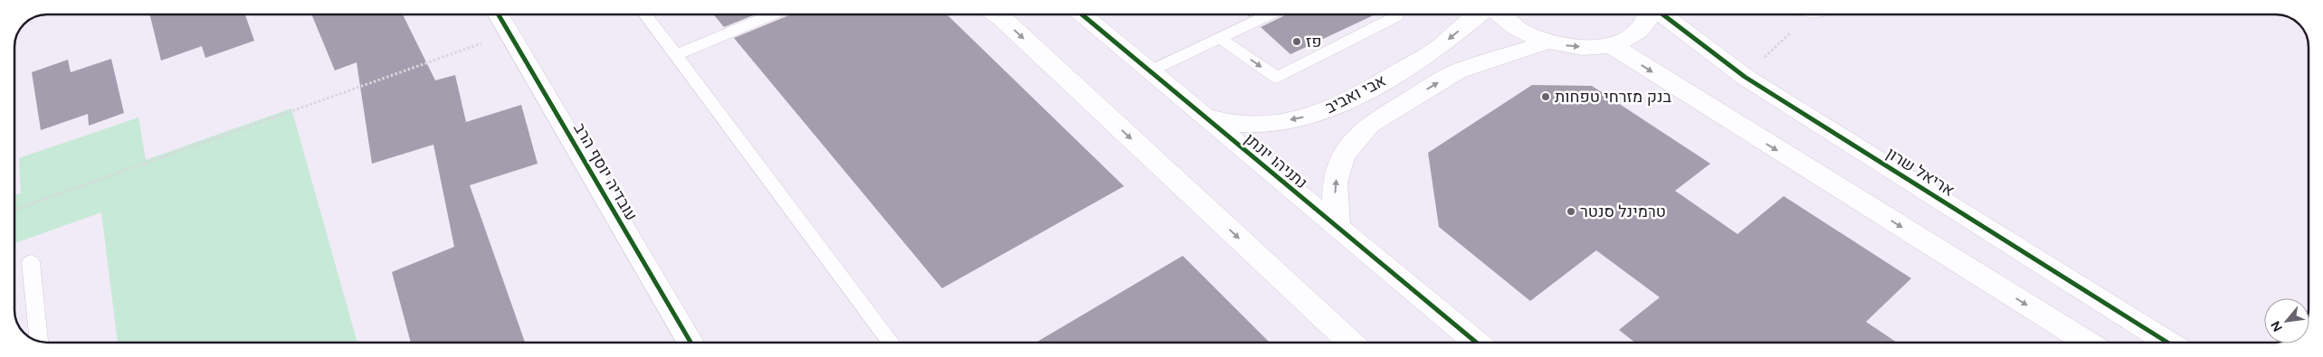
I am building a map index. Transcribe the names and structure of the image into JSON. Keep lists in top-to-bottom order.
{
  "streets": {
    "street": [
      "אבי ואביב",
      "נתניהו יונתן",
      "עובדיה יוסף הרב",
      "אריאל שרון"
    ]
  },
  "crossings": [
    ["אבי ואביב", "נתניהו יונתן"]
  ],
  "places": ["פז", "בנק מזרחי טפחות", "טרמינל סנטר"],
  "north": "bottom left"
}
